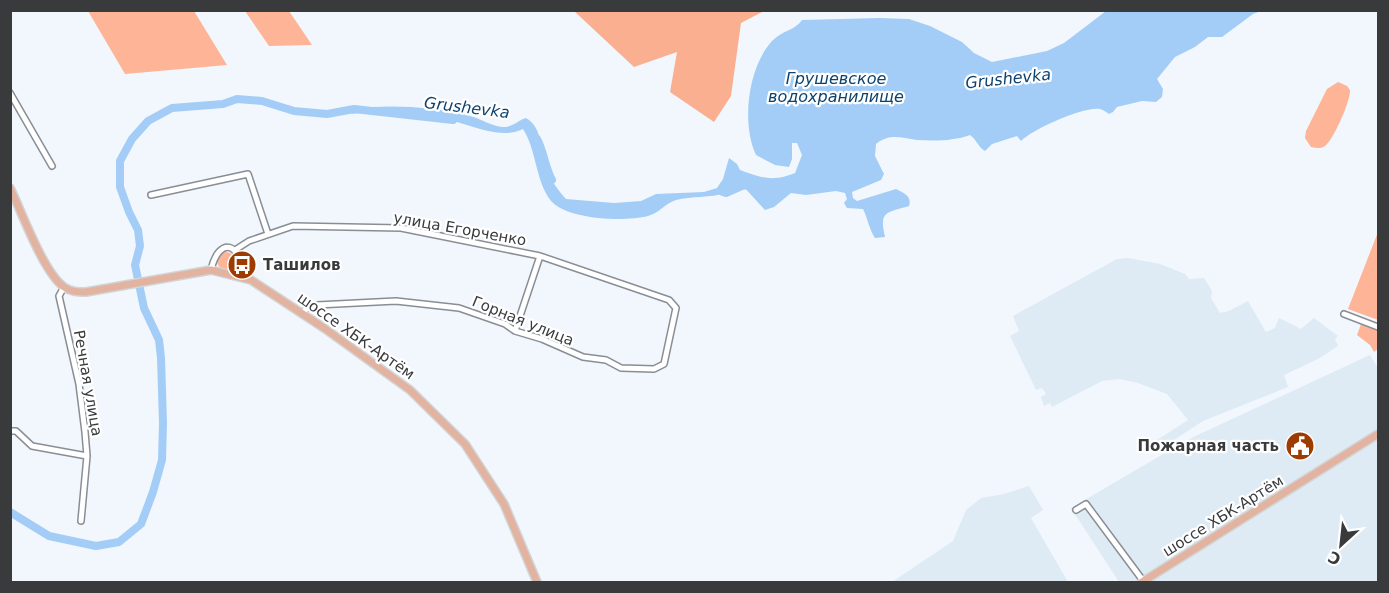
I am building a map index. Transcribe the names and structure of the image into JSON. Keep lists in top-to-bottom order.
{
  "streets": {
    "main road": ["шоссе ХБК-Артём"],
    "street": ["улица Егорченко", "Горная улица", "Речная улица"]
  },
  "crossings": [
    ["улица Егорченко", "Горная улица"],
    ["улица Егорченко", "шоссе ХБК-Артём"],
    ["Горная улица", "шоссе ХБК-Артём"],
    ["шоссе ХБК-Артём", "Речная улица"]
  ],
  "water": ["Грушевское водохранилище", "Grushevka"],
  "places": {
    "bus stop": ["Ташилов"],
    "public building": ["Пожарная часть"]
  },
  "north": "bottom left"
}
